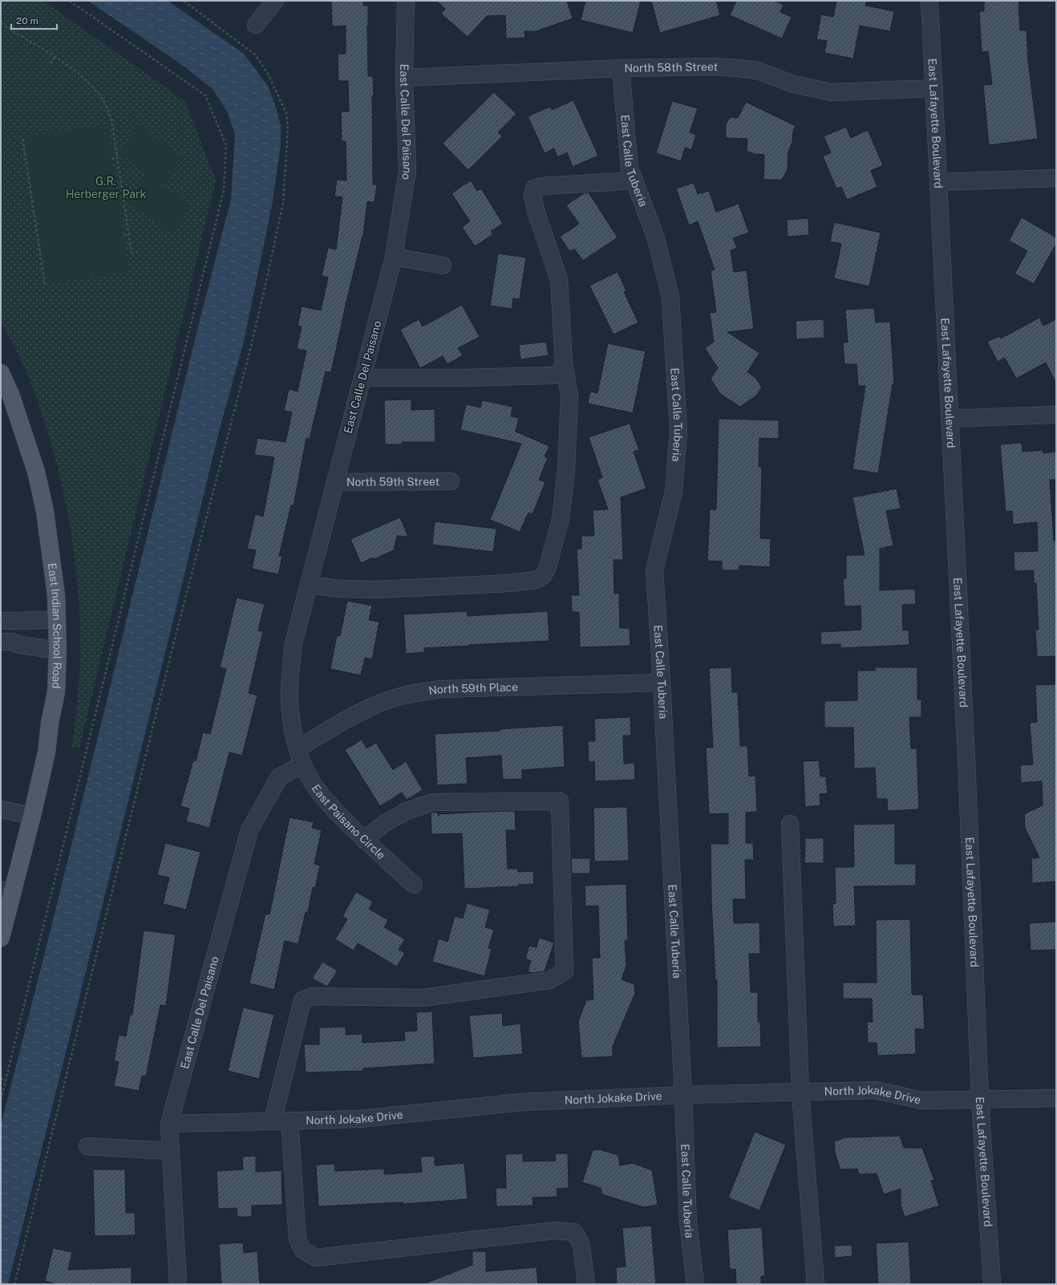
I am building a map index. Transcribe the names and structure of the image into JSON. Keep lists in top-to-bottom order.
{
  "streets": {
    "main road": ["East Indian School Road"],
    "street": [
      "North 58th Street",
      "East Calle Del Paisano",
      "East Lafayette Boulevard",
      "East Calle Tuberia",
      "North 59th Street",
      "North 59th Place",
      "East Paisano Circle",
      "North Jokake Drive"
    ]
  },
  "crossings": [
    ["North 58th Street", "East Calle Del Paisano"],
    ["North 58th Street", "East Lafayette Boulevard"],
    ["North 58th Street", "East Calle Tuberia"],
    ["East Calle Del Paisano", "North 59th Street"],
    ["East Calle Del Paisano", "North 59th Place"],
    ["East Calle Del Paisano", "East Paisano Circle"],
    ["East Calle Del Paisano", "North Jokake Drive"],
    ["East Lafayette Boulevard", "North Jokake Drive"],
    ["East Calle Tuberia", "North 59th Place"],
    ["East Calle Tuberia", "North Jokake Drive"],
    ["North 59th Place", "East Paisano Circle"]
  ],
  "parks": ["G.R. Herberger Park"],
  "scale_bar": "20 m"
}
